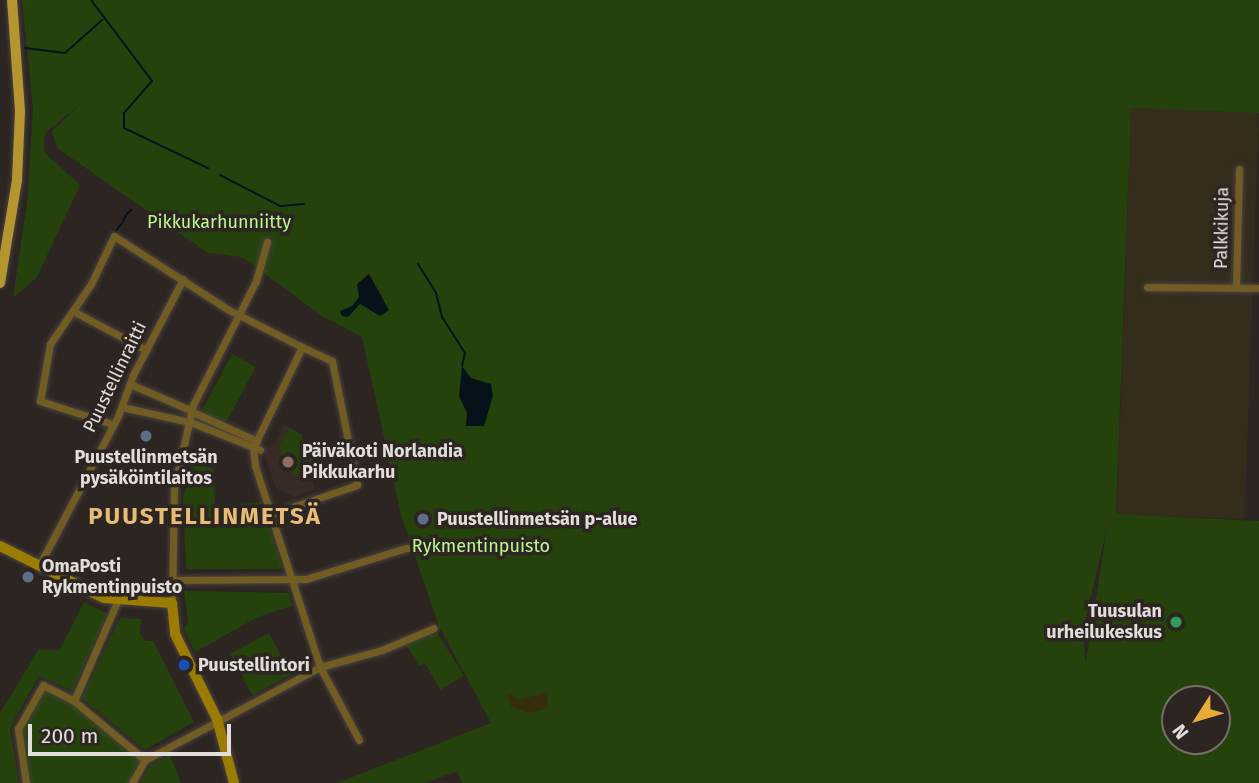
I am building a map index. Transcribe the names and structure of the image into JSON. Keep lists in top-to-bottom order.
{
  "streets": {
    "street": ["Palkkikuja", "Puustellinraitti"]
  },
  "districts": ["PUUSTELLINMETSÄ"],
  "parks": ["Pikkukarhunniitty", "Rykmentinpuisto"],
  "places": [
    "Puustellinmetsän pysäköintilaitos",
    "Päiväkoti Norlandia Pikkukarhu",
    "Puustellinmetsän p-alue",
    "OmaPosti Rykmentinpuisto",
    "Tuusulan urheilukeskus",
    "Puustellintori"
  ],
  "scale_bar": "200 m",
  "north": "bottom left"
}
